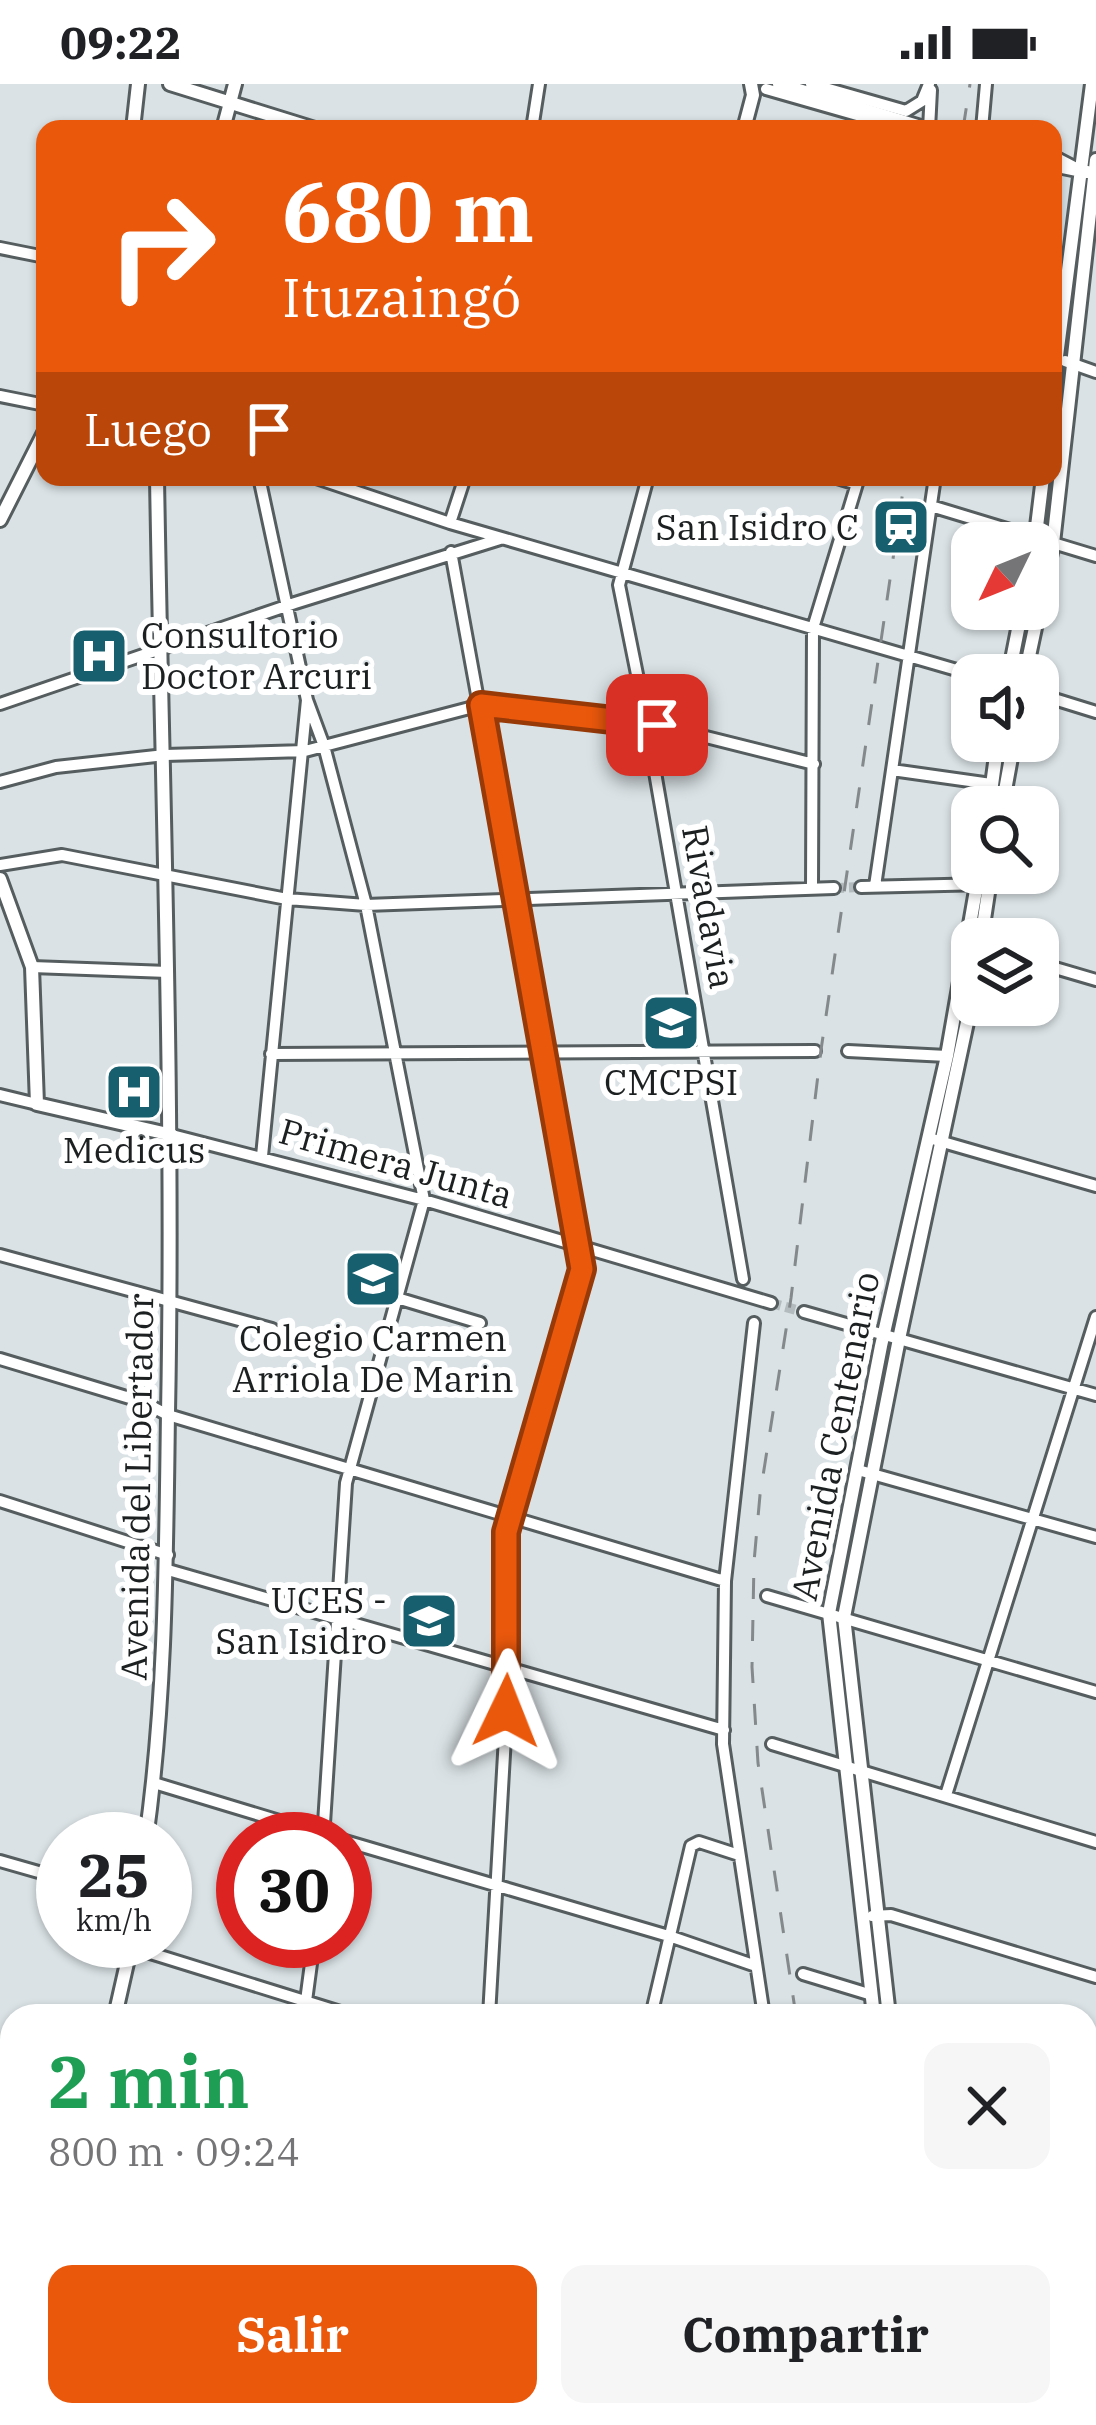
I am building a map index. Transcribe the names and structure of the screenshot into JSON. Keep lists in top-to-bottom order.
{
  "streets": {
    "main road": ["Primera Junta", "Avenida Centenario", "Avenida del Libertador"],
    "street": ["Rivadavia"]
  },
  "crossings": [
    ["Primera Junta", "Avenida del Libertador"]
  ],
  "places": {
    "station": ["San Isidro C"],
    "hospital": ["Consultorio Doctor Arcuri", "Medicus"],
    "school or university": ["CMCPSI", "Colegio Carmen Arriola De Marin", "UCES - San Isidro"]
  },
  "north": "bottom left",
  "page": {
    "status": "09:22",
    "turn": ["680 m", "Ituzaingó"],
    "then": "Luego",
    "speed": "25 km/h",
    "limit": "30",
    "heading": ["2 min", "800 m · 09:24"],
    "buttons": ["Salir", "Compartir"]
  }
}
